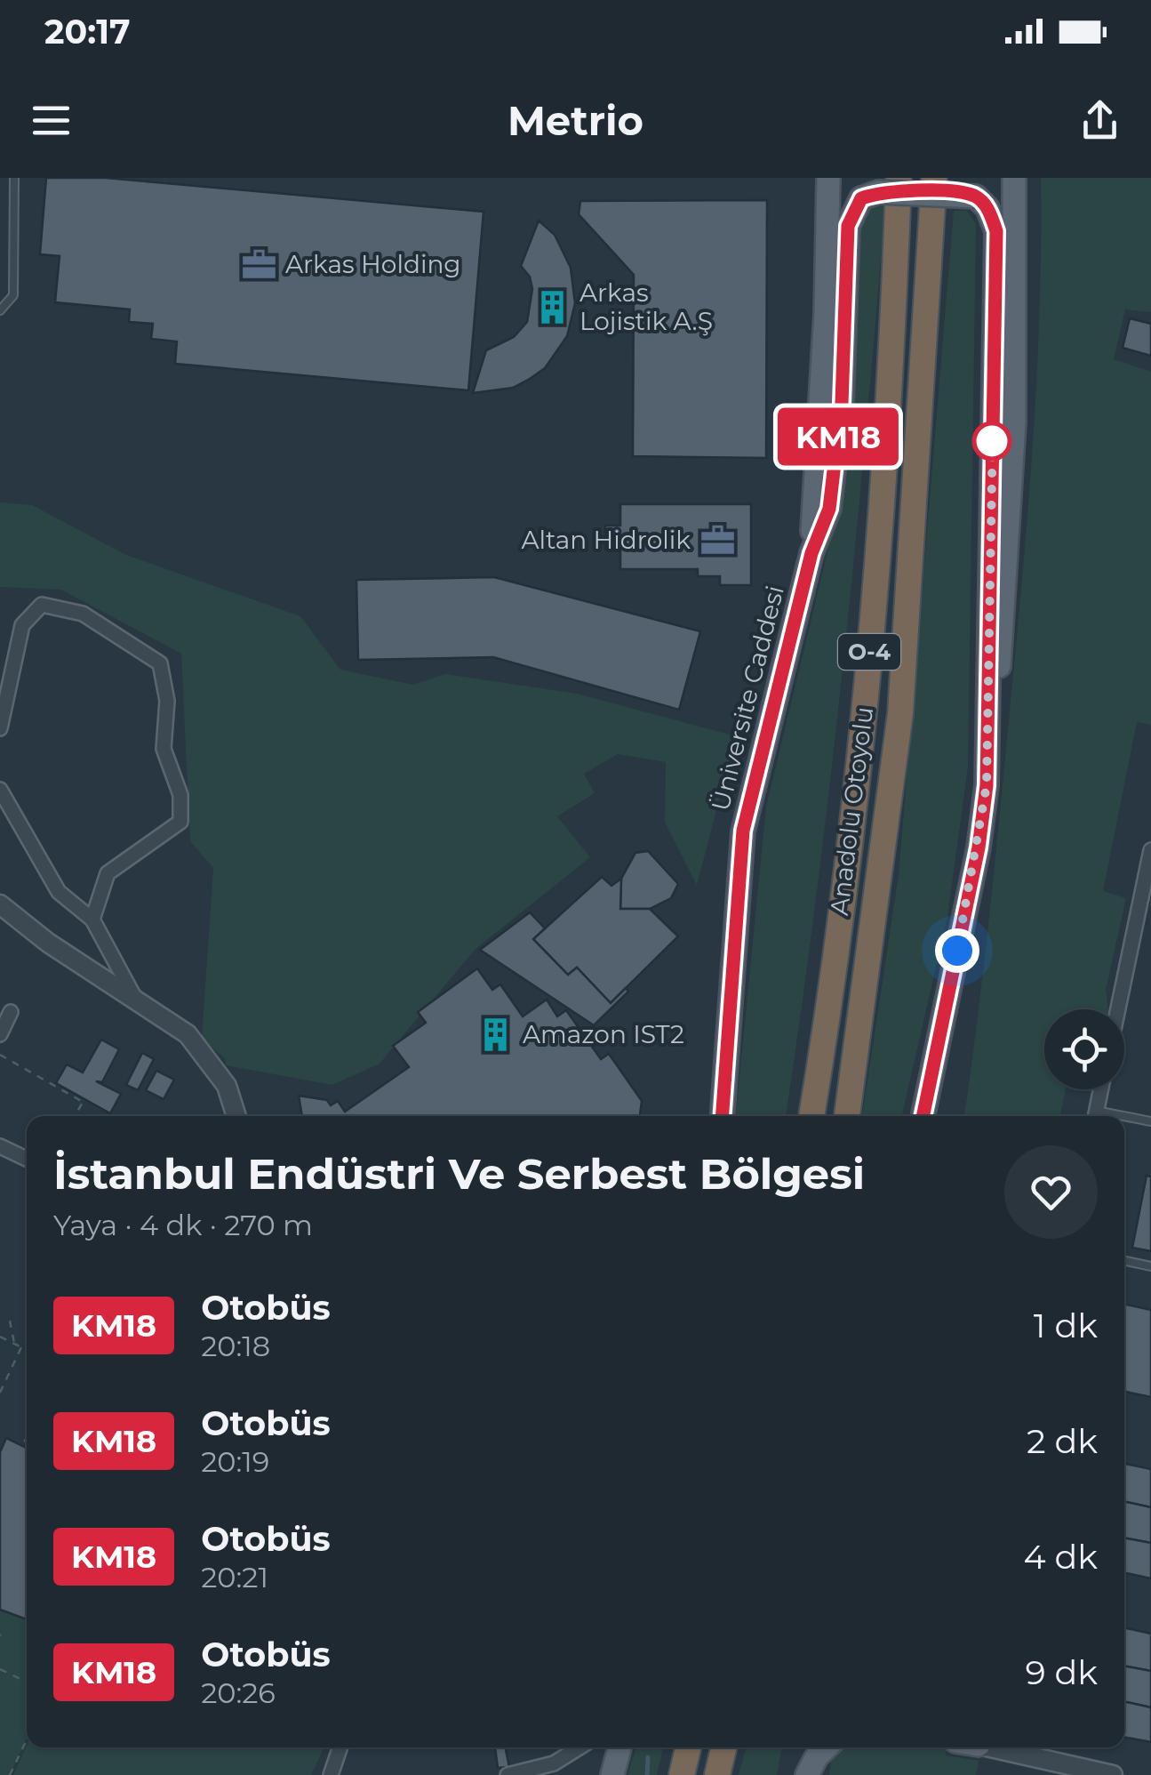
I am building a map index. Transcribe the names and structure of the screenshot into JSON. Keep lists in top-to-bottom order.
{
  "streets": {
    "highway": ["O-4", "Anadolu Otoyolu"],
    "main road": ["Üniversite Caddesi"]
  },
  "places": {
    "office": ["Arkas Holding", "Altan Hidrolik"],
    "building": ["Arkas Lojistik A.Ş", "Amazon IST2"]
  },
  "lines": ["bus line KM18"],
  "page": {
    "status": "20:17",
    "header": "Metrio",
    "on_map": "KM18",
    "heading": ["İstanbul Endüstri Ve Serbest Bölgesi", "Yaya · 4 dk · 270 m"],
    "list": [
      {
        "mark": "KM18",
        "name": "Otobüs",
        "note": "20:18",
        "value": "1 dk"
      },
      {
        "mark": "KM18",
        "name": "Otobüs",
        "note": "20:19",
        "value": "2 dk"
      },
      {
        "mark": "KM18",
        "name": "Otobüs",
        "note": "20:21",
        "value": "4 dk"
      },
      {
        "mark": "KM18",
        "name": "Otobüs",
        "note": "20:26",
        "value": "9 dk"
      }
    ]
  }
}
